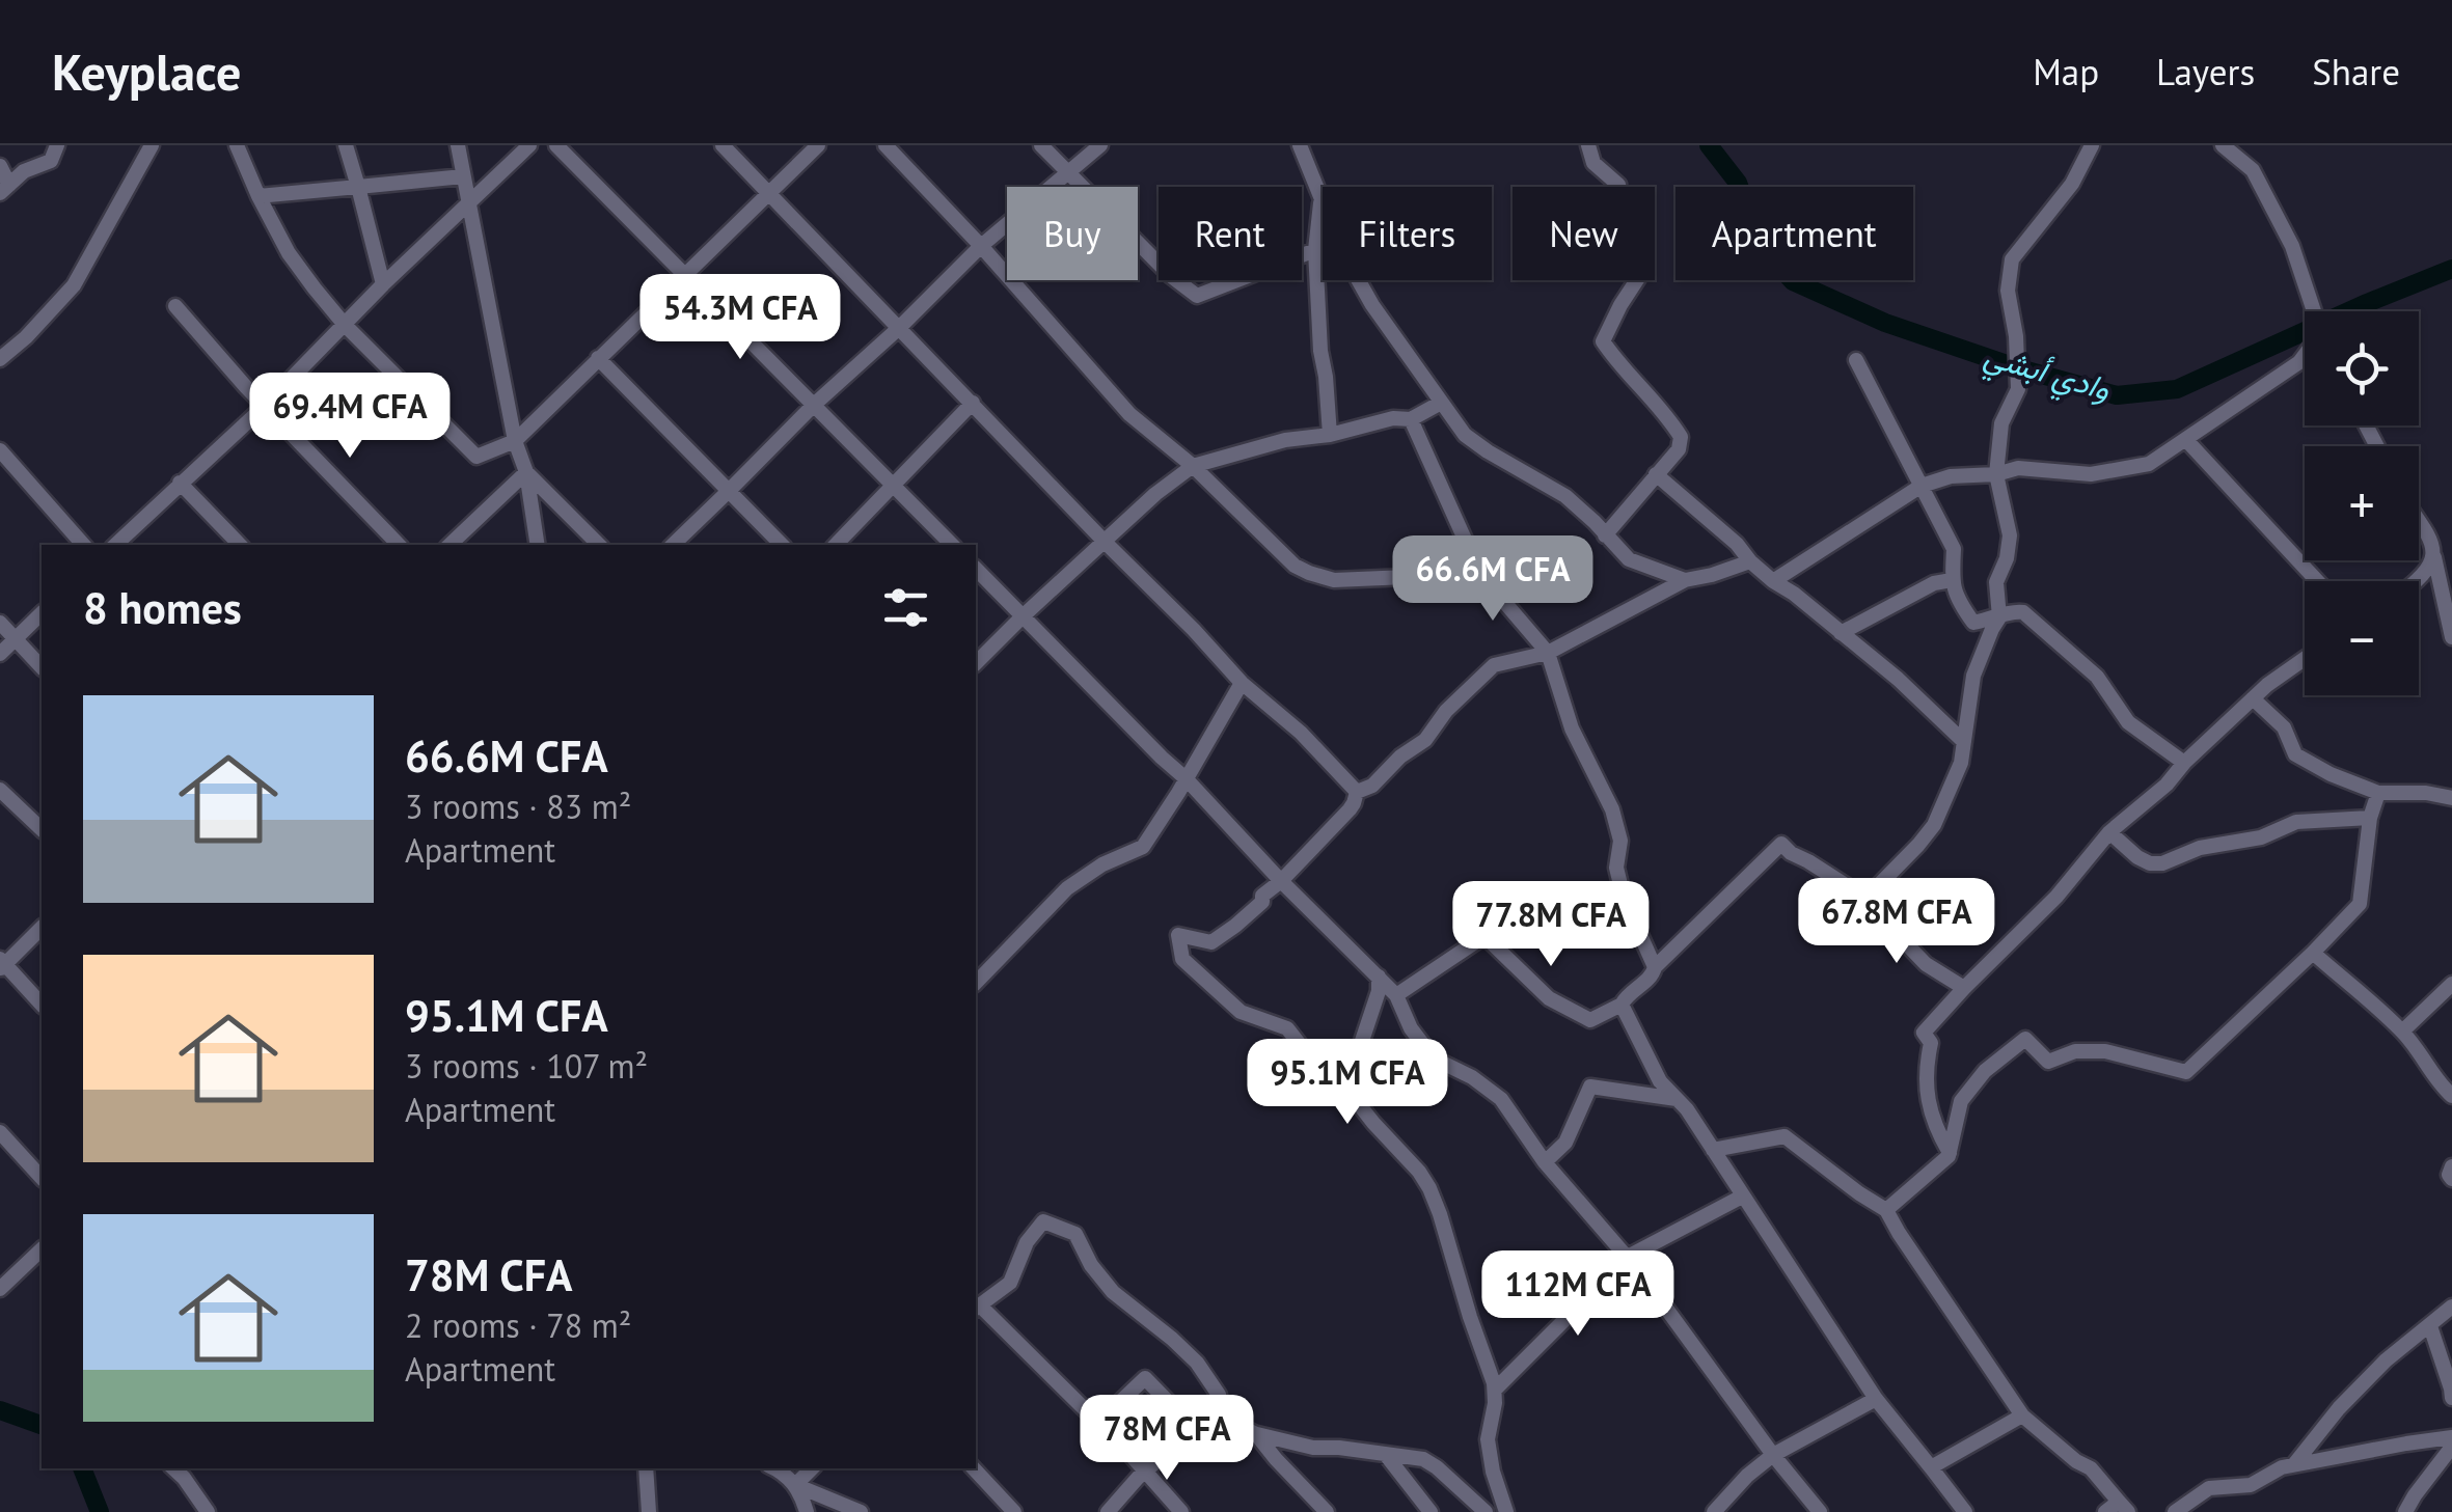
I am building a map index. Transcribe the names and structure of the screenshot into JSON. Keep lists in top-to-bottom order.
{
  "water": ["وادي أبشي"],
  "page": {
    "header": "Keyplace",
    "nav": ["Map", "Layers", "Share"],
    "chip": [
      "Buy",
      "Rent",
      "Filters",
      "New",
      "Apartment"
    ],
    "price": [
      "54.3M CFA",
      "69.4M CFA",
      "66.6M CFA",
      "67.8M CFA",
      "77.8M CFA",
      "95.1M CFA",
      "112M CFA",
      "78M CFA"
    ],
    "map_buttons": ["+", "−"],
    "heading": "8 homes",
    "list": [
      {
        "name": "66.6M CFA",
        "note": "3 rooms · 83 m² · Apartment"
      },
      {
        "name": "95.1M CFA",
        "note": "3 rooms · 107 m² · Apartment"
      },
      {
        "name": "78M CFA",
        "note": "2 rooms · 78 m² · Apartment"
      }
    ]
  }
}
